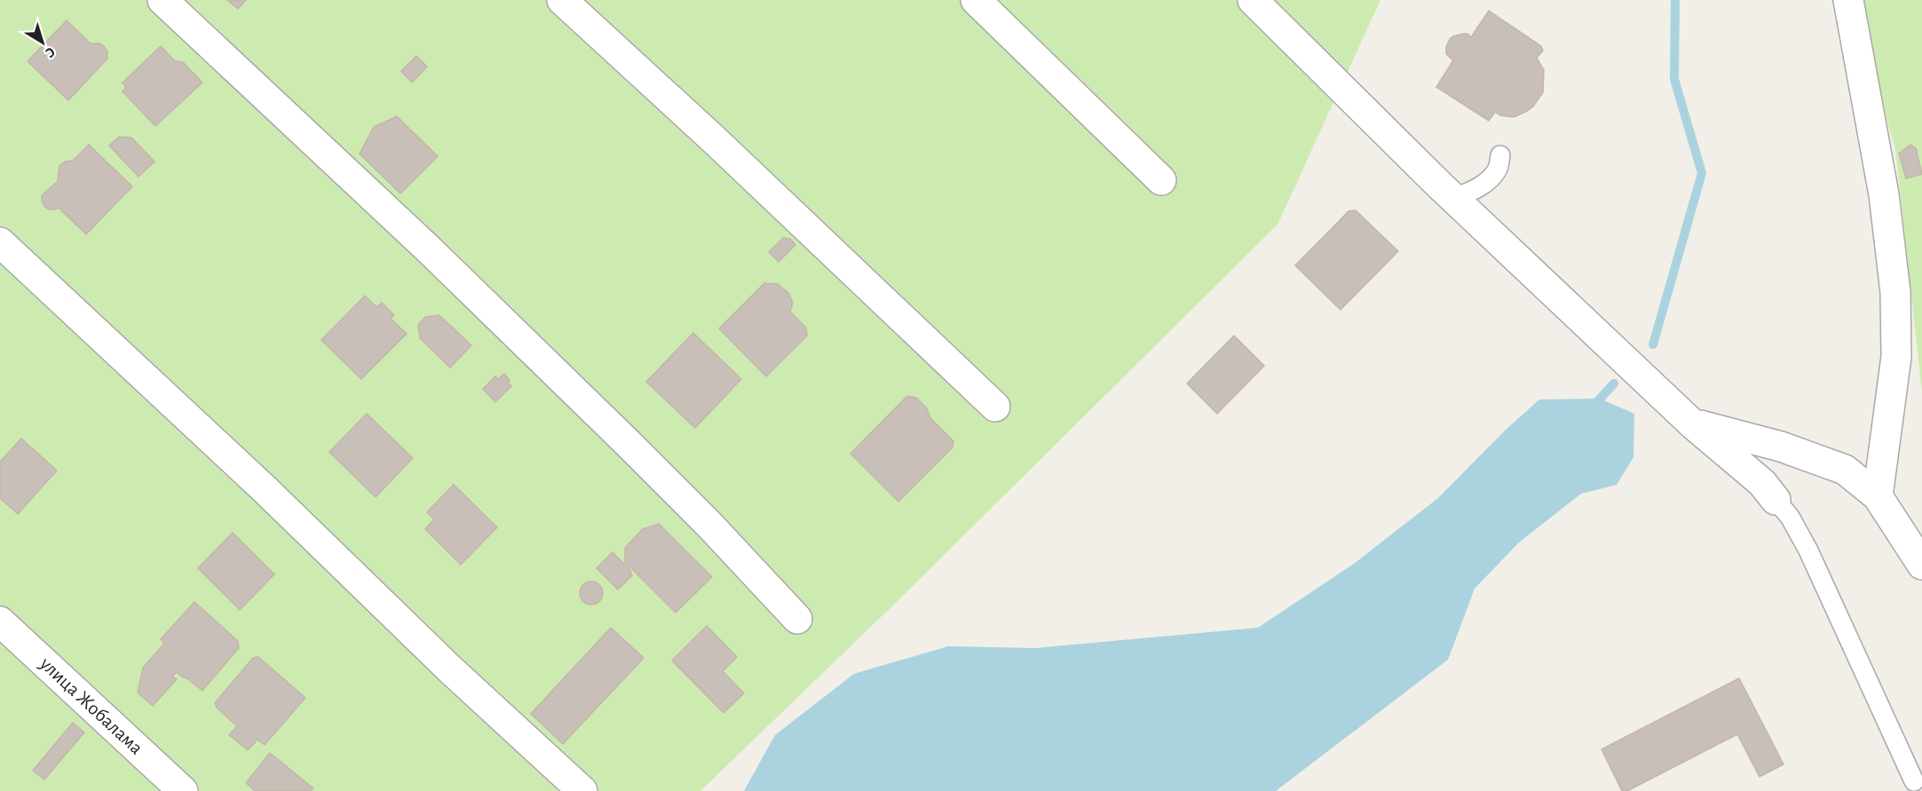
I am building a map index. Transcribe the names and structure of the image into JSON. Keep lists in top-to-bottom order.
{
  "streets": {
    "street": ["улица Жобалама"]
  },
  "north": "bottom right"
}
